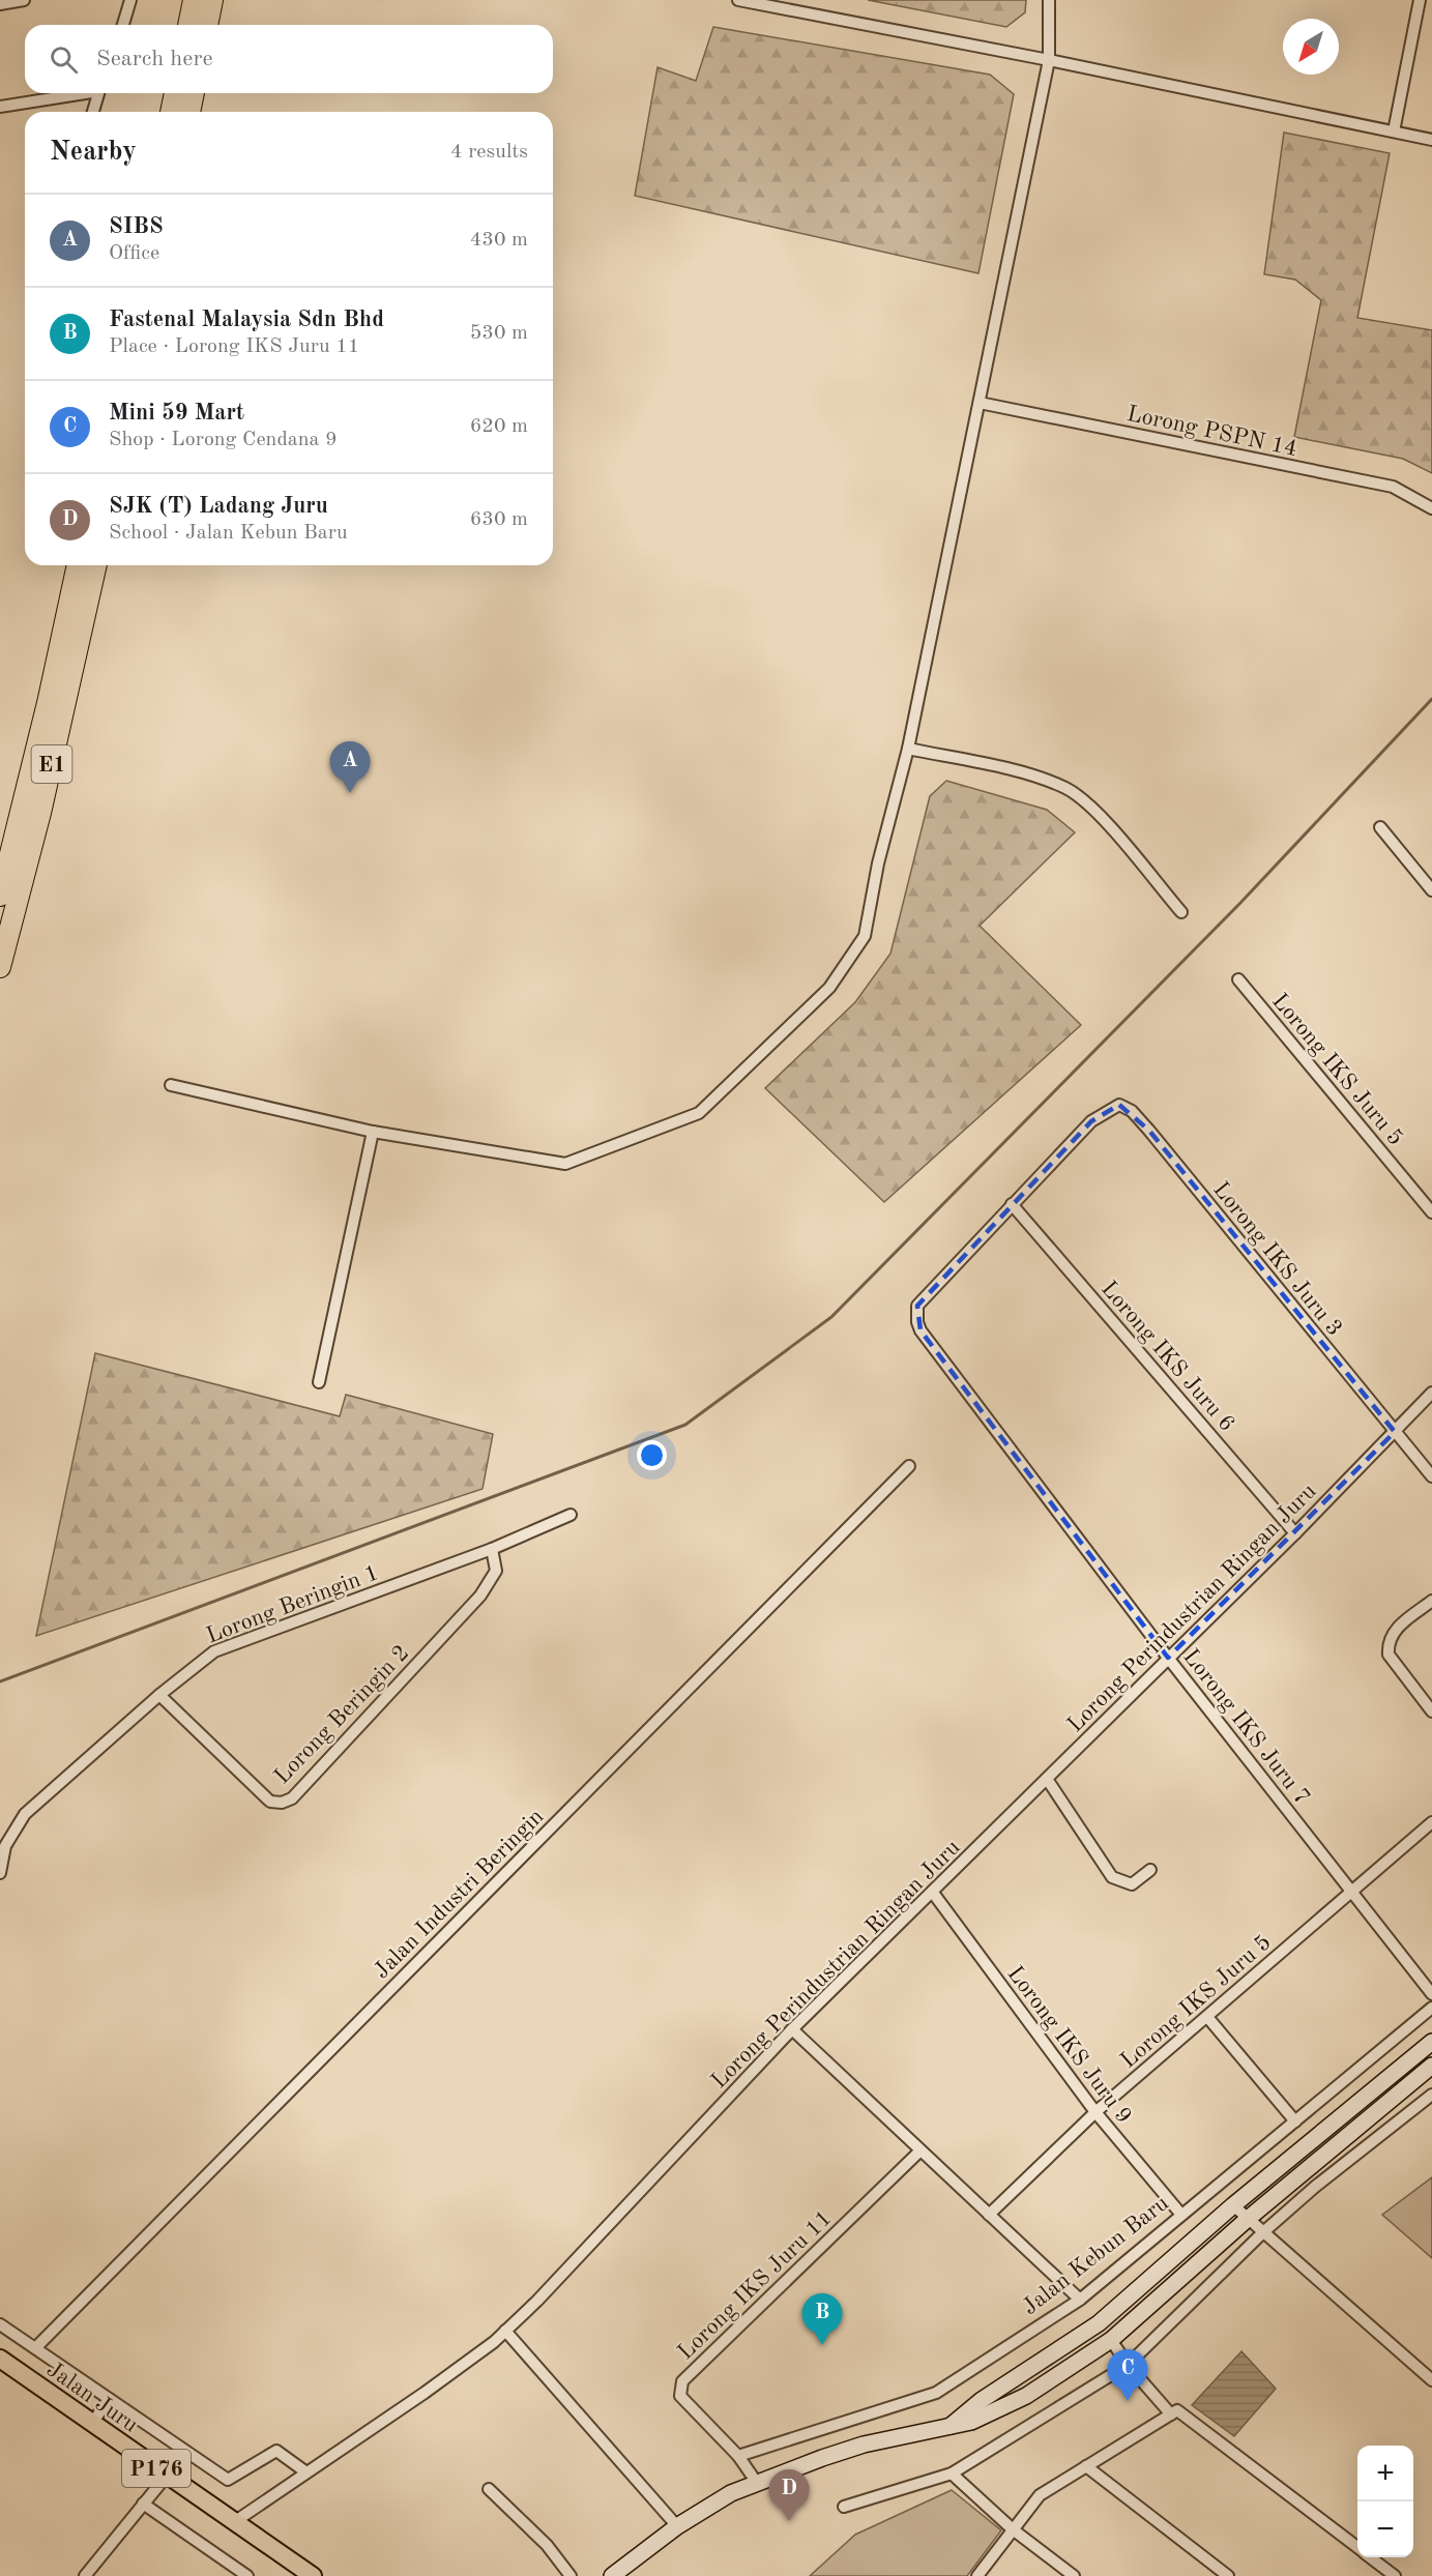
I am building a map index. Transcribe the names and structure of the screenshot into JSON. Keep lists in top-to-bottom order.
{
  "streets": {
    "highway": ["E1"],
    "main road": ["Jalan Juru", "P176"],
    "street": [
      "Lorong PSPN 14",
      "Lorong IKS Juru 5",
      "Lorong IKS Juru 3",
      "Lorong IKS Juru 6",
      "Lorong Beringin 1",
      "Lorong Perindustrian Ringan Juru",
      "Lorong Beringin 2",
      "Lorong IKS Juru 7",
      "Jalan Industri Beringin",
      "Lorong IKS Juru 9",
      "Jalan Kebun Baru",
      "Lorong IKS Juru 11"
    ]
  },
  "crossings": [
    ["Lorong IKS Juru 5", "Lorong IKS Juru 7"],
    ["Lorong IKS Juru 5", "Lorong IKS Juru 9"],
    ["Lorong IKS Juru 3", "Lorong IKS Juru 6"],
    ["Lorong IKS Juru 3", "Lorong Perindustrian Ringan Juru"],
    ["Lorong IKS Juru 3", "Lorong IKS Juru 7"],
    ["Lorong IKS Juru 6", "Lorong Perindustrian Ringan Juru"],
    ["Lorong IKS Juru 6", "Lorong IKS Juru 7"],
    ["Lorong Beringin 1", "Lorong Beringin 2"],
    ["Lorong Perindustrian Ringan Juru", "Lorong IKS Juru 7"],
    ["Lorong Perindustrian Ringan Juru", "Lorong IKS Juru 9"],
    ["Lorong Perindustrian Ringan Juru", "Jalan Juru"],
    ["Jalan Industri Beringin", "Jalan Juru"],
    ["Lorong IKS Juru 9", "Jalan Kebun Baru"],
    ["Jalan Kebun Baru", "Lorong IKS Juru 11"]
  ],
  "north": "bottom left",
  "page": {
    "search": "Search here",
    "heading": ["Nearby", "4 results"],
    "list": [
      {
        "mark": "A",
        "name": "SIBS",
        "note": "Office",
        "value": "430 m"
      },
      {
        "mark": "B",
        "name": "Fastenal Malaysia Sdn Bhd",
        "note": "Place · Lorong IKS Juru 11",
        "value": "530 m"
      },
      {
        "mark": "C",
        "name": "Mini 59 Mart",
        "note": "Shop · Lorong Cendana 9",
        "value": "620 m"
      },
      {
        "mark": "D",
        "name": "SJK (T) Ladang Juru",
        "note": "School · Jalan Kebun Baru",
        "value": "630 m"
      }
    ],
    "pins": [
      "A",
      "B",
      "C",
      "D"
    ],
    "map_buttons": ["+", "−"]
  }
}
